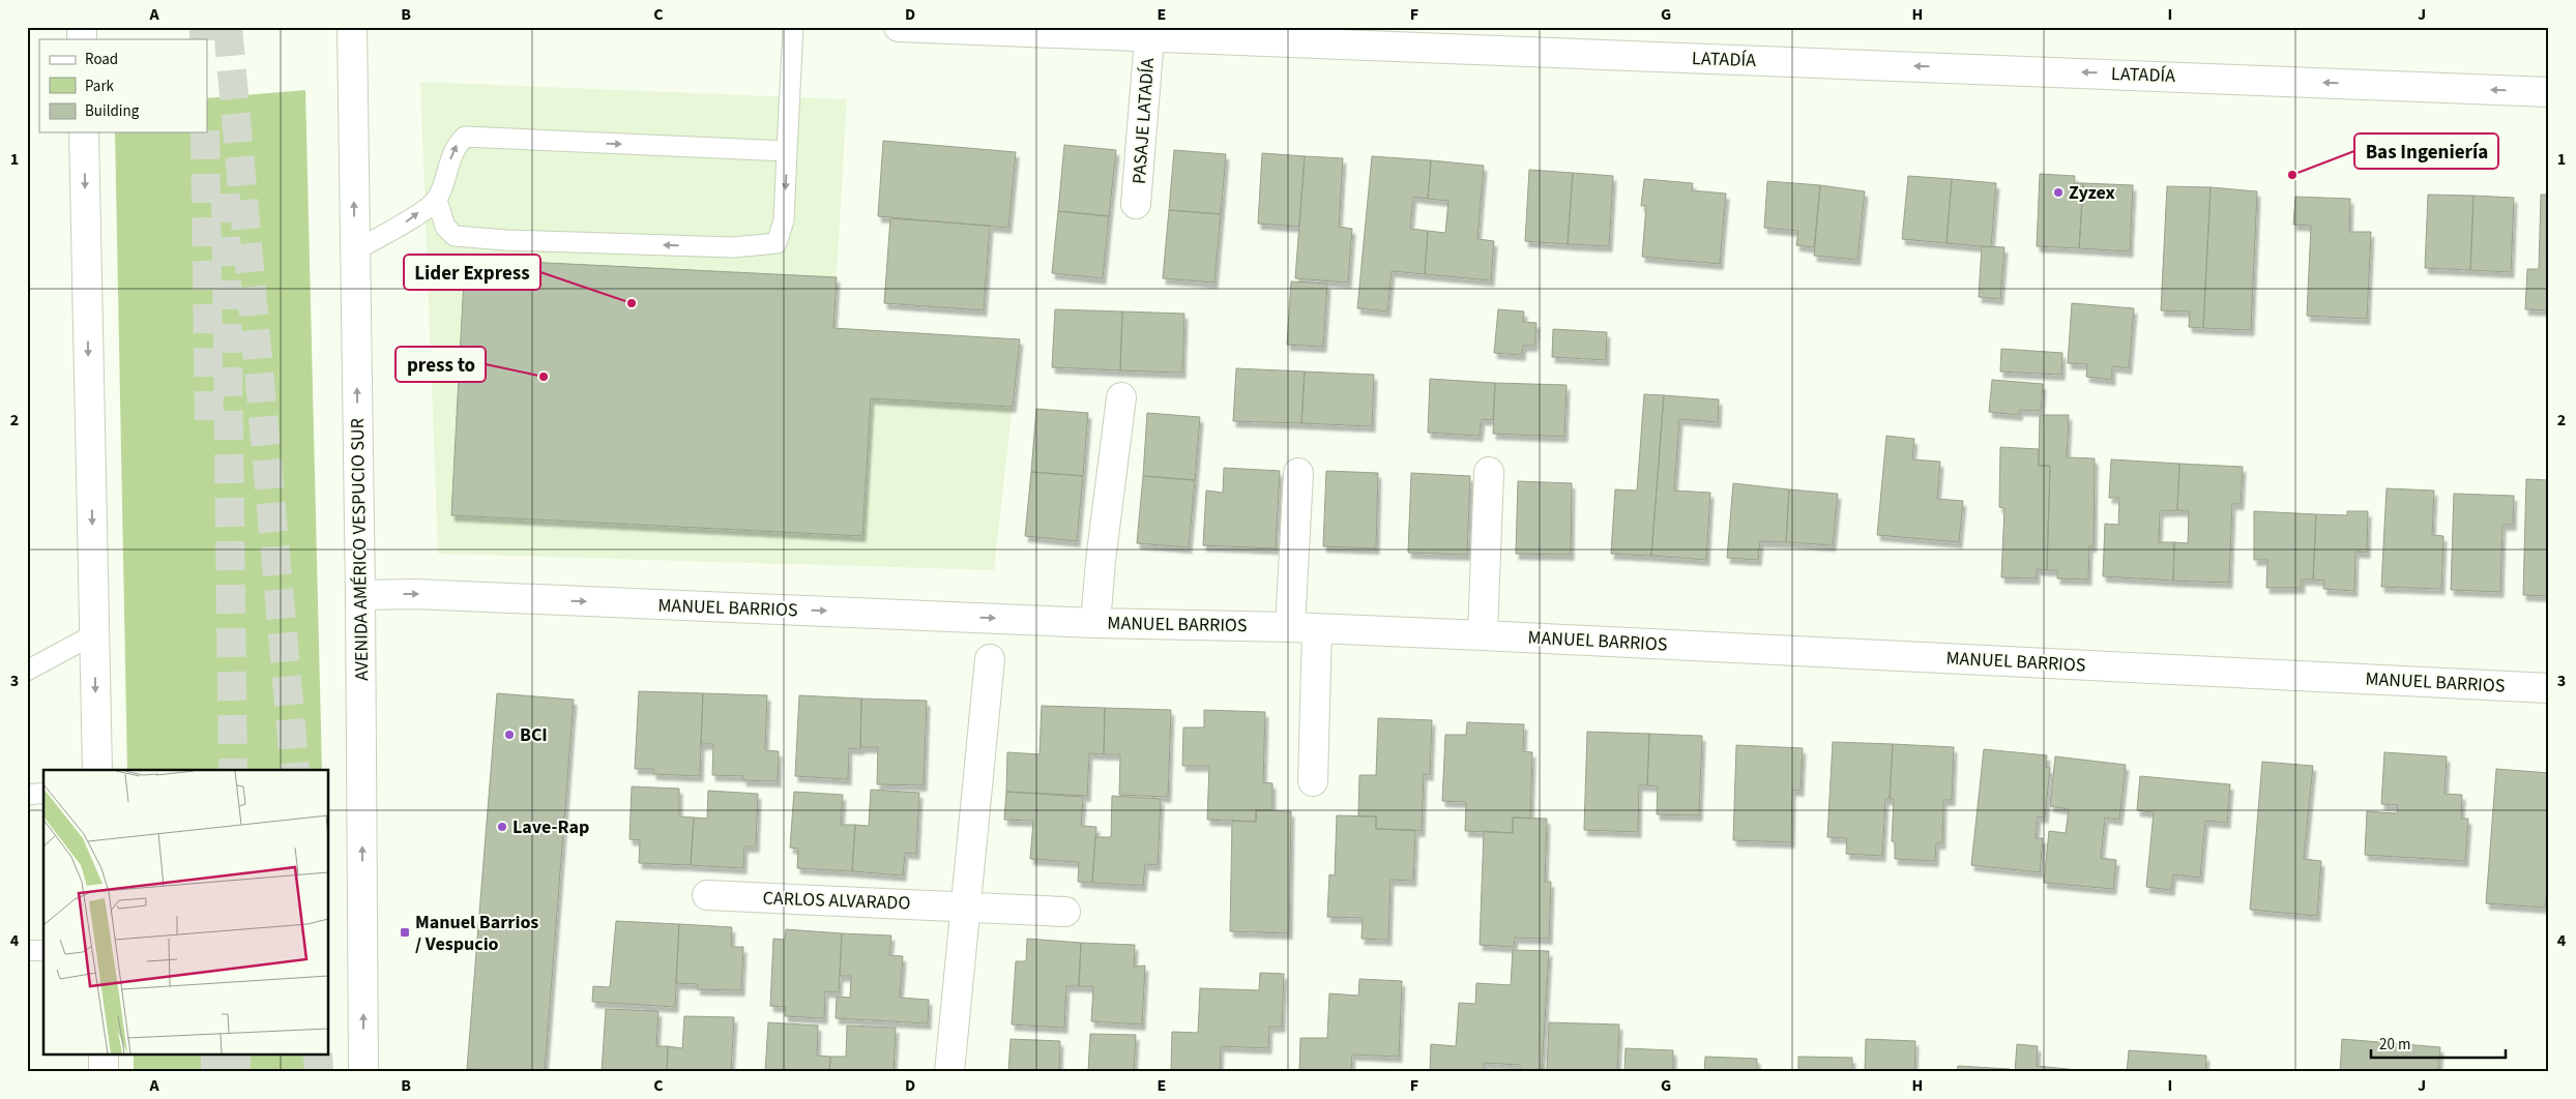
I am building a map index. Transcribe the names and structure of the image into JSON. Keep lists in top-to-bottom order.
{
  "streets": {
    "street": [
      "LATADÍA",
      "PASAJE LATADÍA",
      "AVENIDA AMÉRICO VESPUCIO SUR",
      "MANUEL BARRIOS",
      "CARLOS ALVARADO"
    ]
  },
  "crossings": [
    ["LATADÍA", "PASAJE LATADÍA"],
    ["AVENIDA AMÉRICO VESPUCIO SUR", "MANUEL BARRIOS"]
  ],
  "one_way": ["LATADÍA", "AVENIDA AMÉRICO VESPUCIO SUR"],
  "places": {
    "other": [
      "Bas Ingeniería",
      "Zyzex",
      "Lider Express",
      "press to",
      "BCI",
      "Lave-Rap"
    ],
    "transit": ["Manuel Barrios / Vespucio"]
  },
  "legend": ["Road", "Park", "Building"],
  "scale_bar": "20 m",
  "grid": {
    "columns": [
      "A",
      "B",
      "C",
      "D",
      "E",
      "F",
      "G",
      "H",
      "I",
      "J"
    ],
    "rows": [
      "1",
      "2",
      "3",
      "4"
    ]
  }
}
